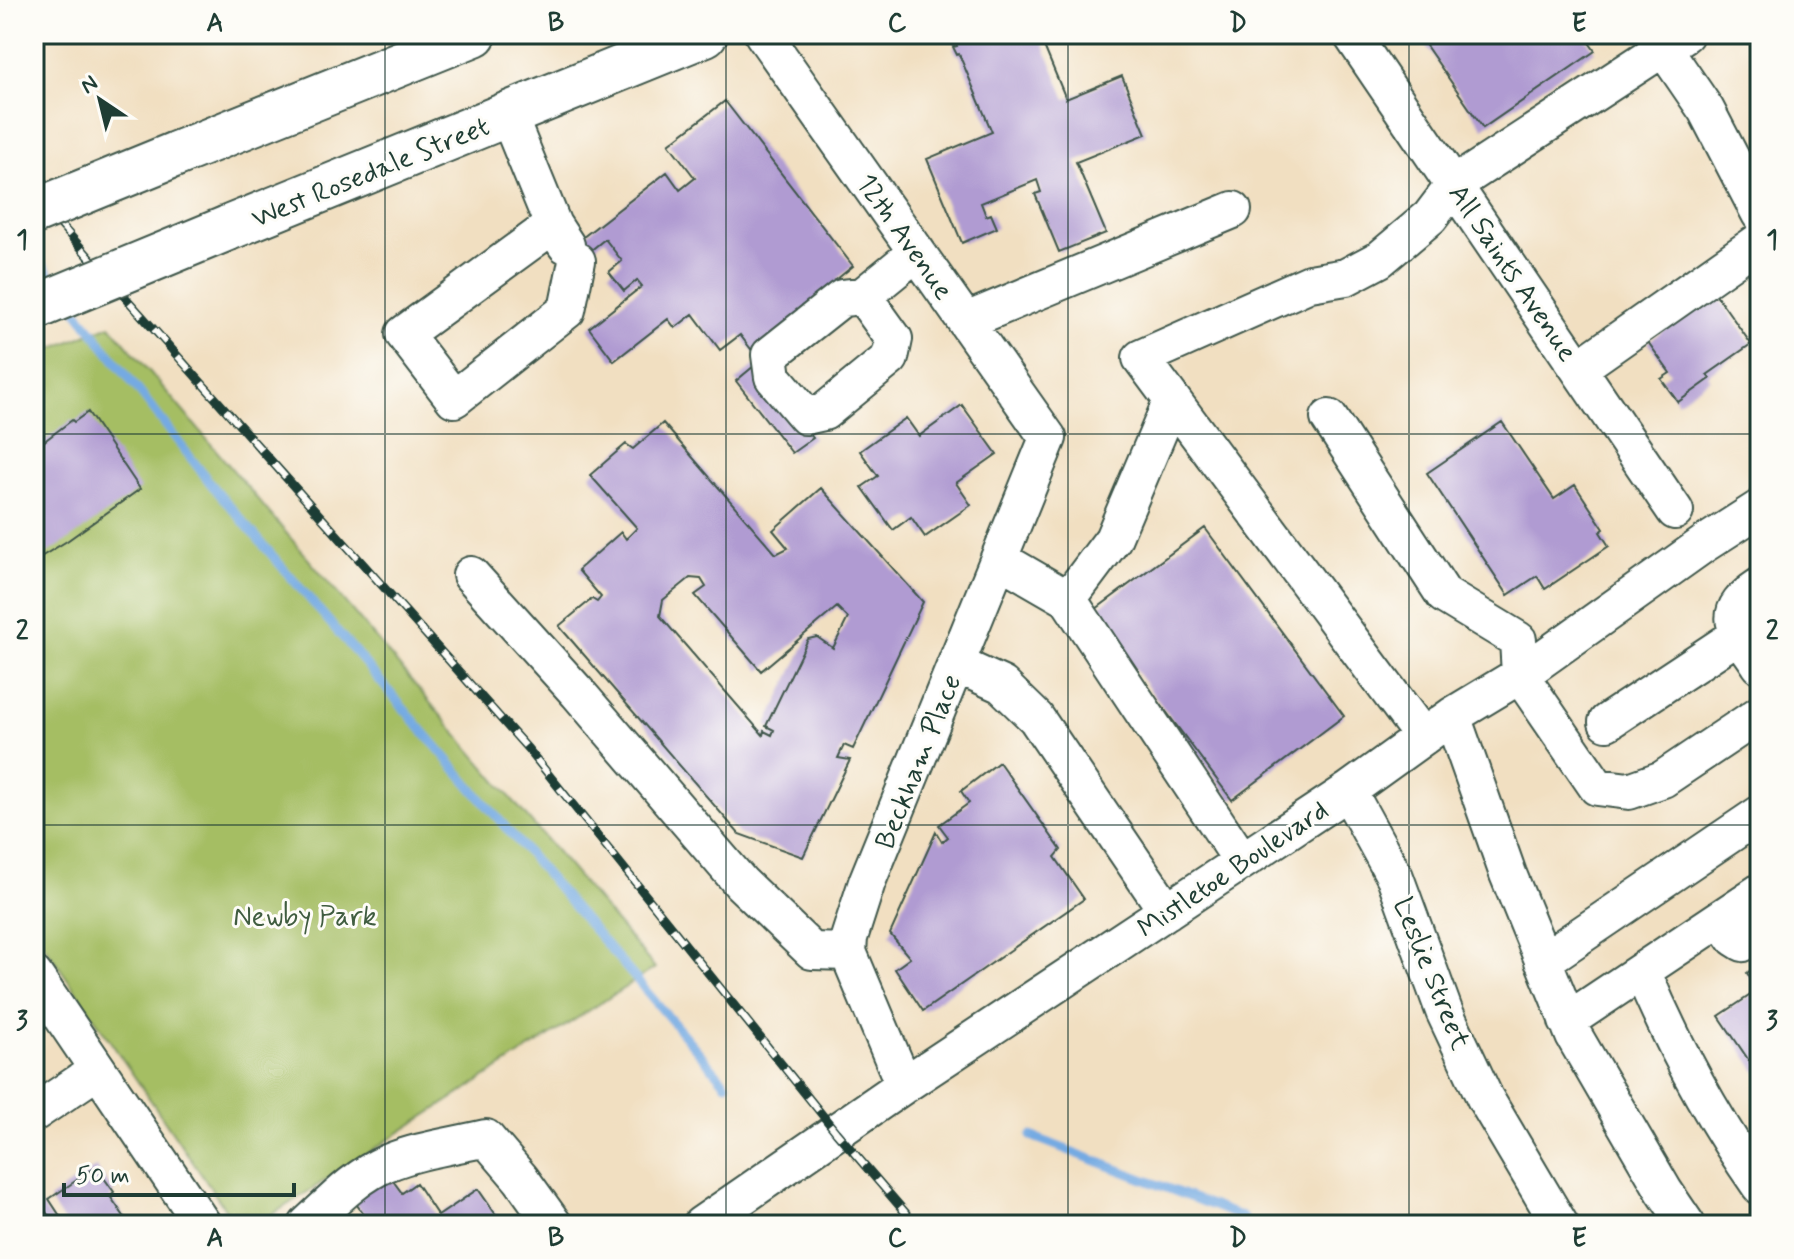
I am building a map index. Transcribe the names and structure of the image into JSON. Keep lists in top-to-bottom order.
{
  "streets": {
    "main road": ["West Rosedale Street"],
    "street": [
      "12th Avenue",
      "All Saints Avenue",
      "Beckham Place",
      "Mistletoe Boulevard",
      "Leslie Street"
    ]
  },
  "crossings": [
    ["12th Avenue", "Beckham Place"],
    ["Mistletoe Boulevard", "Leslie Street"]
  ],
  "parks": ["Newby Park"],
  "scale_bar": "50 m",
  "north": "top left",
  "grid": {
    "columns": [
      "A",
      "B",
      "C",
      "D",
      "E"
    ],
    "rows": ["1", "2", "3"]
  }
}
